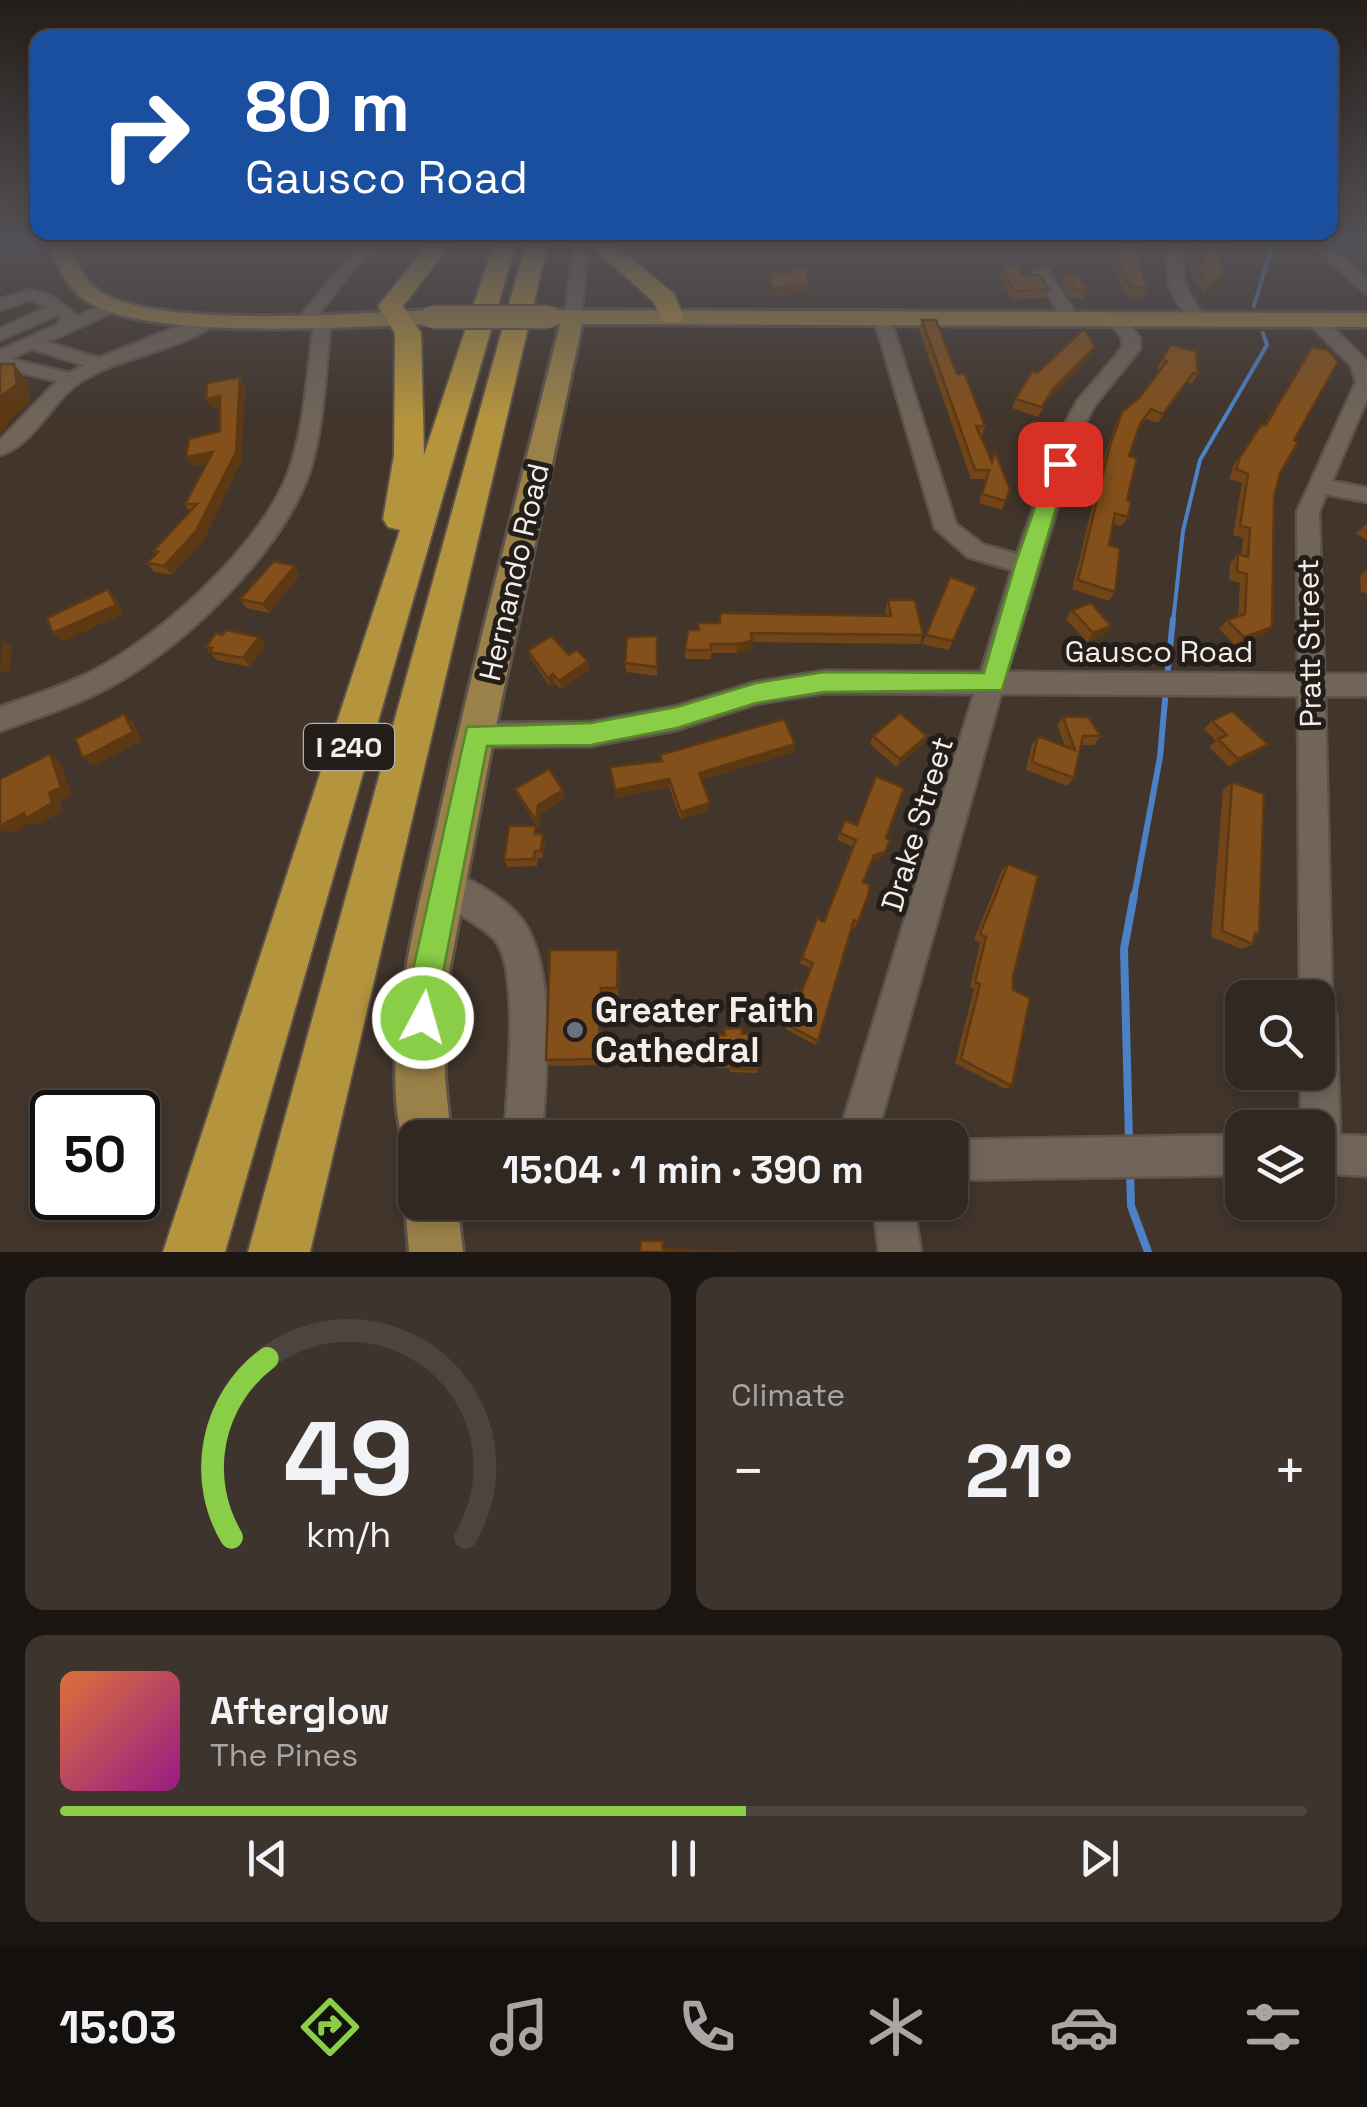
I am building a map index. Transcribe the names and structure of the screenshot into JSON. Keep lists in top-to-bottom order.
{
  "streets": {
    "highway": ["I 240"],
    "main road": ["Hernando Road"],
    "street": ["Pratt Street", "Gausco Road", "Drake Street"]
  },
  "crossings": [
    ["Hernando Road", "Gausco Road"],
    ["Pratt Street", "Gausco Road"],
    ["Gausco Road", "Drake Street"]
  ],
  "places": ["Greater Faith Cathedral"],
  "page": {
    "turn": ["80 m", "Gausco Road"],
    "limit": "50",
    "trip": "15:04 · 1 min · 390 m",
    "tile": "Climate",
    "heat": ["−", "21°", "+"],
    "song": ["Afterglow", "The Pines"],
    "tabs": "15:03",
    "gauge": ["49", "km/h"]
  }
}
